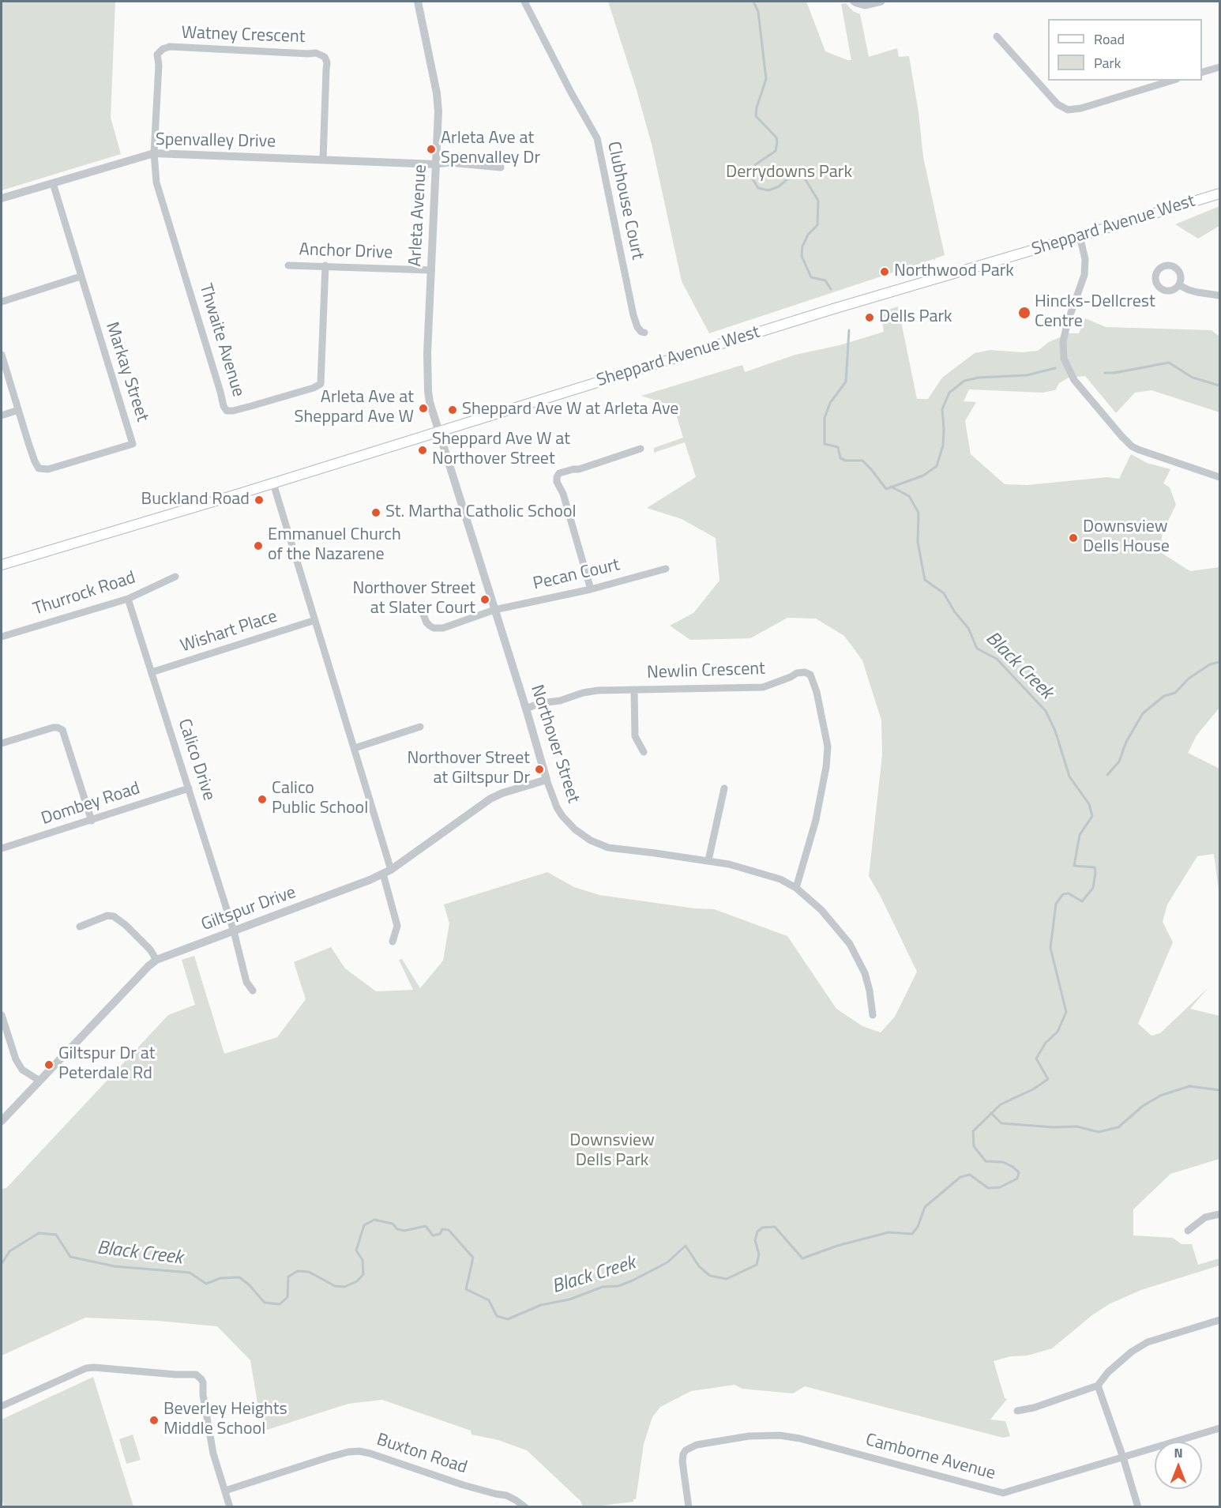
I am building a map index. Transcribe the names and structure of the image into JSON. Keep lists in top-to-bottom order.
{
  "streets": {
    "main road": ["Sheppard Avenue West"],
    "street": [
      "Watney Crescent",
      "Spenvalley Drive",
      "Clubhouse Court",
      "Arleta Avenue",
      "Anchor Drive",
      "Thwaite Avenue",
      "Markay Street",
      "Pecan Court",
      "Thurrock Road",
      "Wishart Place",
      "Newlin Crescent",
      "Northover Street",
      "Calico Drive",
      "Dombey Road",
      "Giltspur Drive",
      "Buxton Road",
      "Camborne Avenue"
    ]
  },
  "crossings": [
    ["Watney Crescent", "Spenvalley Drive"],
    ["Watney Crescent", "Thwaite Avenue"],
    ["Spenvalley Drive", "Arleta Avenue"],
    ["Spenvalley Drive", "Thwaite Avenue"],
    ["Spenvalley Drive", "Markay Street"],
    ["Arleta Avenue", "Sheppard Avenue West"],
    ["Arleta Avenue", "Anchor Drive"],
    ["Arleta Avenue", "Northover Street"],
    ["Sheppard Avenue West", "Northover Street"],
    ["Anchor Drive", "Thwaite Avenue"],
    ["Pecan Court", "Northover Street"],
    ["Thurrock Road", "Calico Drive"],
    ["Wishart Place", "Calico Drive"],
    ["Newlin Crescent", "Northover Street"],
    ["Northover Street", "Giltspur Drive"],
    ["Calico Drive", "Dombey Road"],
    ["Calico Drive", "Giltspur Drive"]
  ],
  "water": ["Black Creek"],
  "parks": ["Derrydowns Park", "Downsview Dells Park"],
  "places": [
    "Arleta Ave at Spenvalley Dr",
    "Northwood Park",
    "Hincks-Dellcrest Centre",
    "Dells Park",
    "Arleta Ave at Sheppard Ave W",
    "Sheppard Ave W at Arleta Ave",
    "Sheppard Ave W at Northover Street",
    "Buckland Road",
    "St. Martha Catholic School",
    "Downsview Dells House",
    "Emmanuel Church of the Nazarene",
    "Northover Street at Slater Court",
    "Northover Street at Giltspur Dr",
    "Calico Public School",
    "Giltspur Dr at Peterdale Rd",
    "Beverley Heights Middle School"
  ],
  "legend": ["Road", "Park"],
  "north": "top"
}
